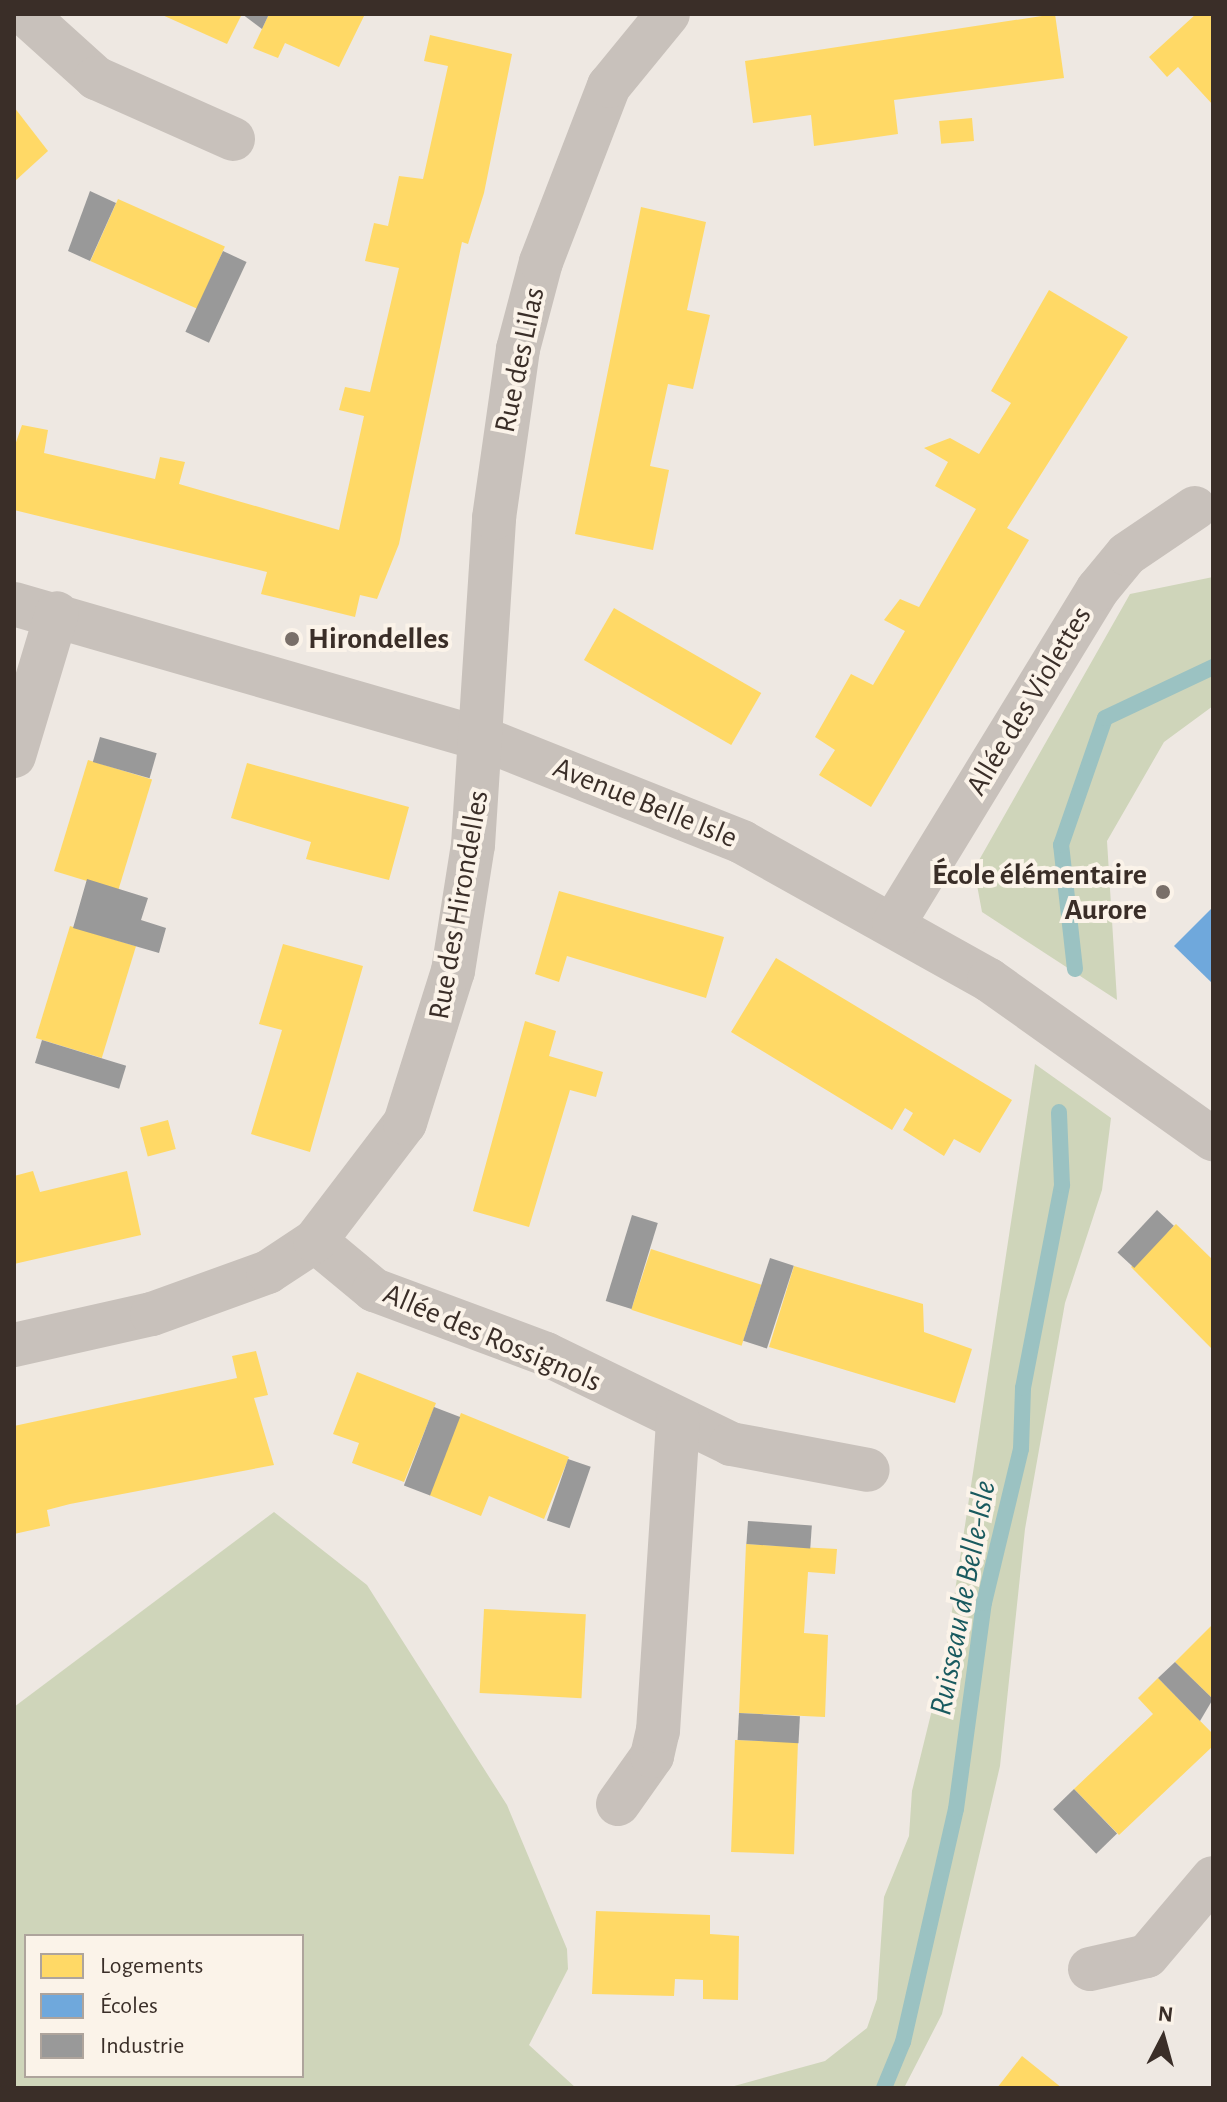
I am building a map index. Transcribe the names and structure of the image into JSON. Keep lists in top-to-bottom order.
{
  "streets": {
    "street": [
      "Rue des Lilas",
      "Allée des Violettes",
      "Avenue Belle Isle",
      "Rue des Hirondelles",
      "Allée des Rossignols"
    ]
  },
  "crossings": [
    ["Rue des Lilas", "Avenue Belle Isle"],
    ["Rue des Lilas", "Rue des Hirondelles"],
    ["Allée des Violettes", "Avenue Belle Isle"],
    ["Avenue Belle Isle", "Rue des Hirondelles"],
    ["Rue des Hirondelles", "Allée des Rossignols"]
  ],
  "water": ["Ruisseau de Belle-Isle"],
  "places": ["Hirondelles", "École élémentaire Aurore"],
  "legend": ["Logements", "Écoles", "Industrie"],
  "north": "top"
}
